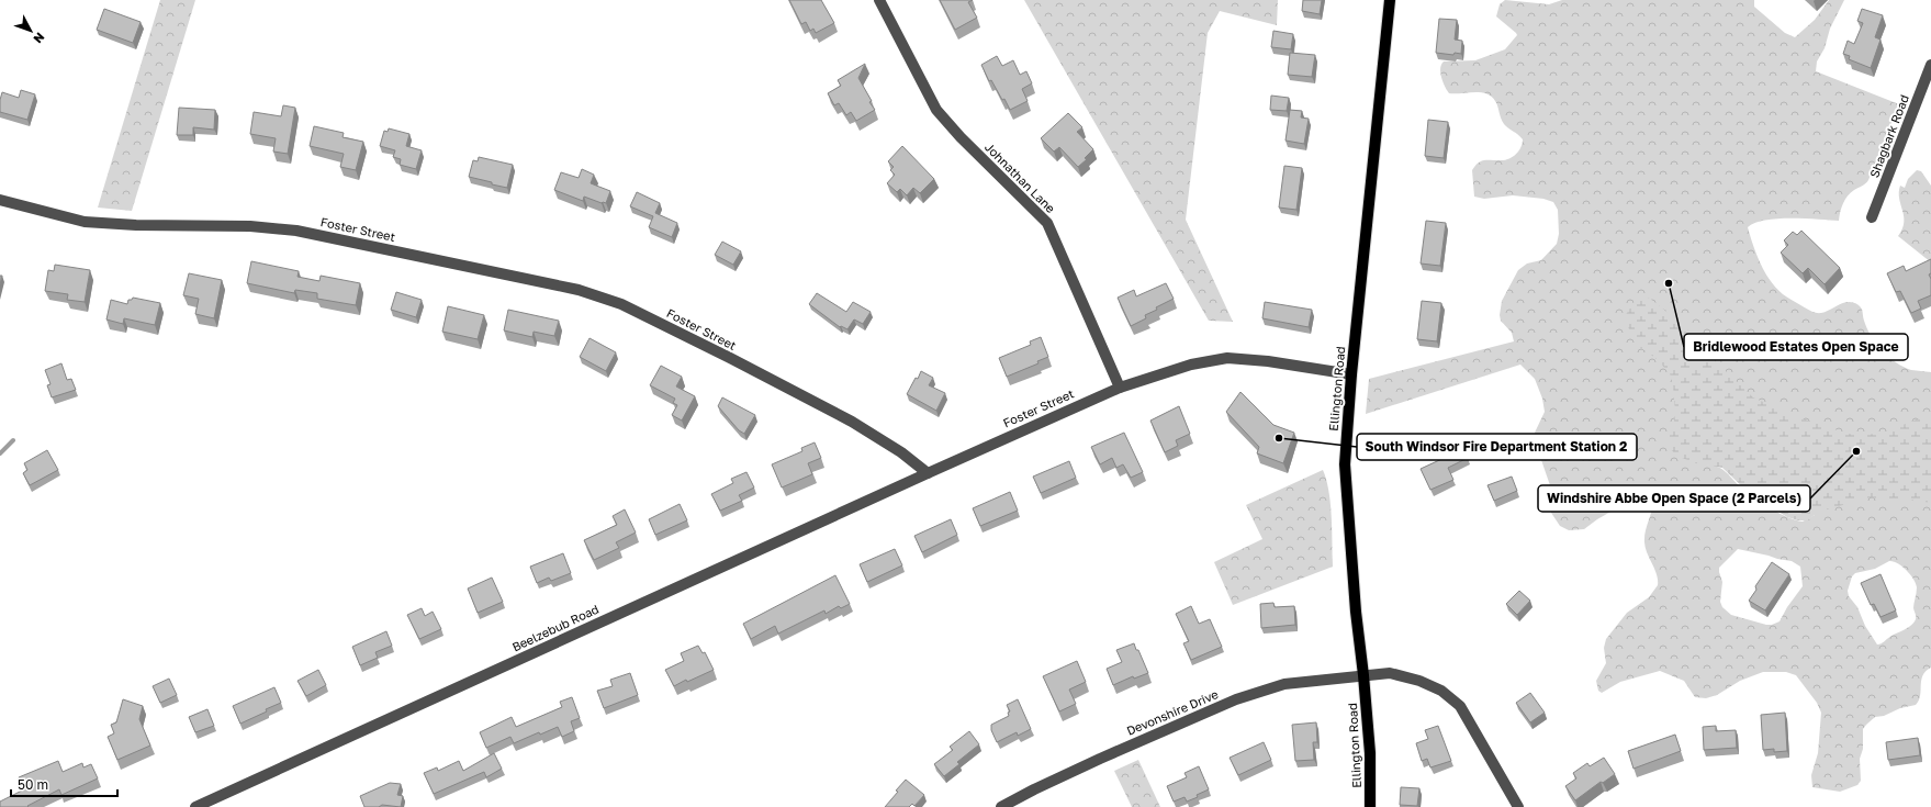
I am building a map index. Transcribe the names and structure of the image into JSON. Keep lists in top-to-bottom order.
{
  "streets": {
    "main road": ["Ellington Road"],
    "street": [
      "Shagbark Road",
      "Johnathan Lane",
      "Foster Street",
      "Beelzebub Road",
      "Devonshire Drive"
    ]
  },
  "crossings": [
    ["Johnathan Lane", "Foster Street"],
    ["Foster Street", "Ellington Road"],
    ["Foster Street", "Beelzebub Road"],
    ["Ellington Road", "Devonshire Drive"]
  ],
  "places": ["Bridlewood Estates Open Space", "South Windsor Fire Department Station 2", "Windshire Abbe Open Space (2 Parcels)"],
  "scale_bar": "50 m",
  "north": "bottom right"
}
